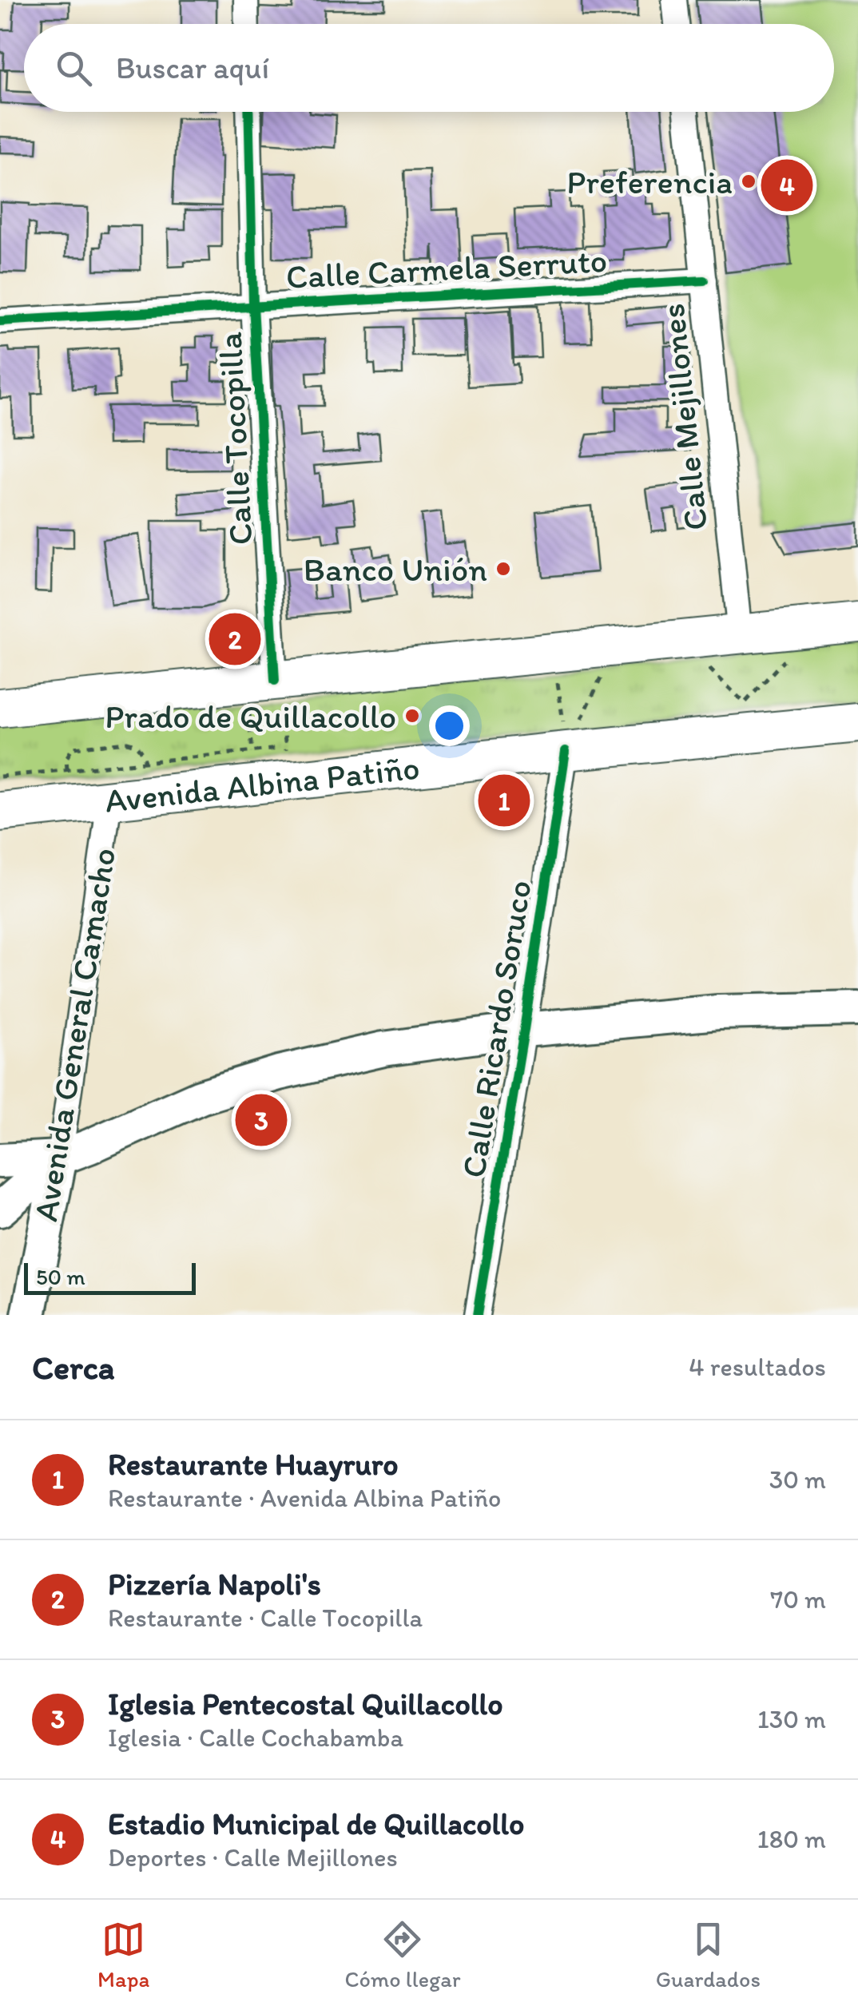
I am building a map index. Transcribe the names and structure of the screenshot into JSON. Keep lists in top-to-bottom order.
{
  "streets": {
    "main road": ["Avenida Albina Patiño", "Avenida General Camacho"],
    "street": [
      "Calle Carmela Serruto",
      "Calle Mejillones",
      "Calle Tocopilla",
      "Calle Ricardo Soruco"
    ]
  },
  "crossings": [
    ["Calle Carmela Serruto", "Calle Mejillones"],
    ["Calle Carmela Serruto", "Calle Tocopilla"],
    ["Avenida Albina Patiño", "Calle Ricardo Soruco"],
    ["Avenida Albina Patiño", "Avenida General Camacho"]
  ],
  "places": ["Preferencia", "Banco Unión", "Prado de Quillacollo"],
  "scale_bar": "50 m",
  "page": {
    "search": "Buscar aquí",
    "pins": [
      "4",
      "2",
      "1",
      "3"
    ],
    "scale": "50 m",
    "heading": ["Cerca", "4 resultados"],
    "list": [
      {
        "mark": "1",
        "name": "Restaurante Huayruro",
        "note": "Restaurante · Avenida Albina Patiño",
        "value": "30 m"
      },
      {
        "mark": "2",
        "name": "Pizzería Napoli's",
        "note": "Restaurante · Calle Tocopilla",
        "value": "70 m"
      },
      {
        "mark": "3",
        "name": "Iglesia Pentecostal Quillacollo",
        "note": "Iglesia · Calle Cochabamba",
        "value": "130 m"
      },
      {
        "mark": "4",
        "name": "Estadio Municipal de Quillacollo",
        "note": "Deportes · Calle Mejillones",
        "value": "180 m"
      }
    ],
    "nav": ["Mapa", "Cómo llegar", "Guardados"]
  }
}
